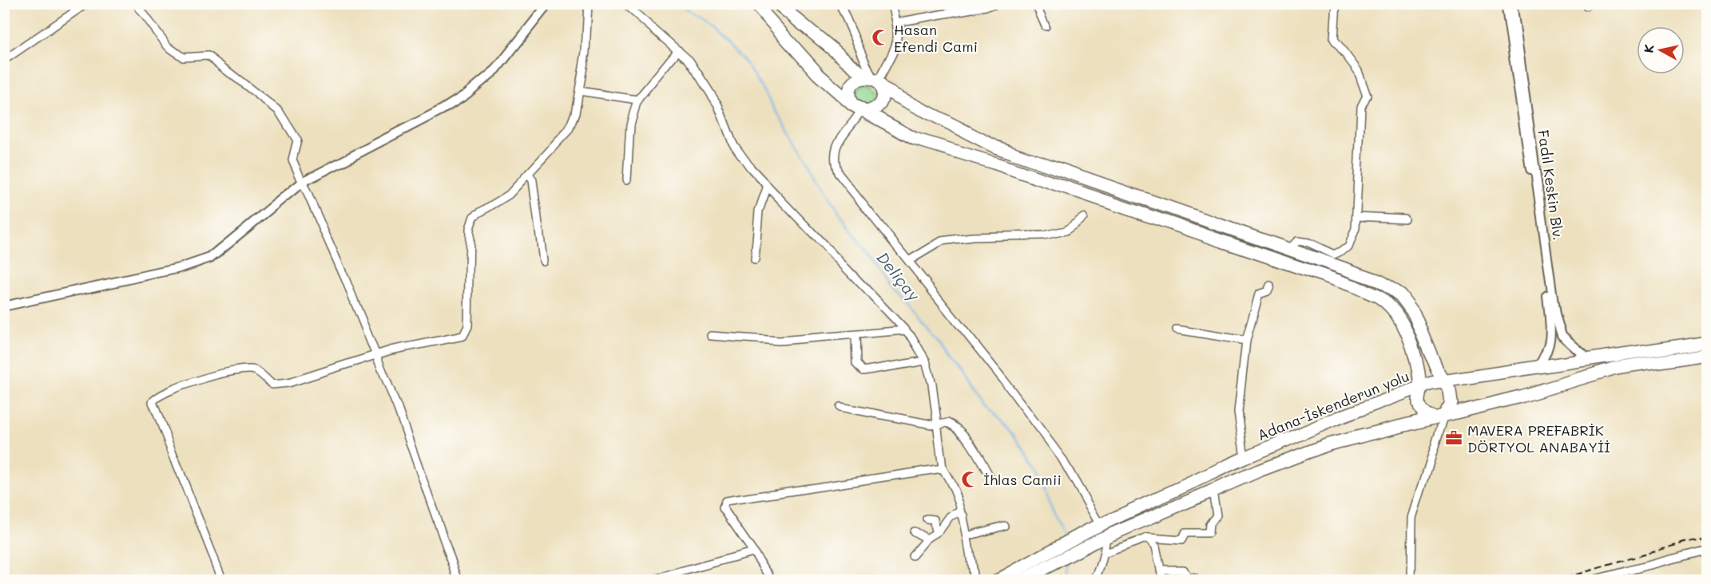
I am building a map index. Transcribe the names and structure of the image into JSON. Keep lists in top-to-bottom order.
{
  "streets": {
    "highway": ["Adana-İskenderun yolu"],
    "street": ["Fadıl Keskin Blv."]
  },
  "crossings": [
    ["Fadıl Keskin Blv.", "Adana-İskenderun yolu"]
  ],
  "water": ["Deliçay"],
  "places": {
    "mosque": ["Hasan Efendi Cami", "İhlas Camii"],
    "office": ["MAVERA PREFABRİK DÖRTYOL ANABAYİİ"]
  },
  "north": "left"
}
